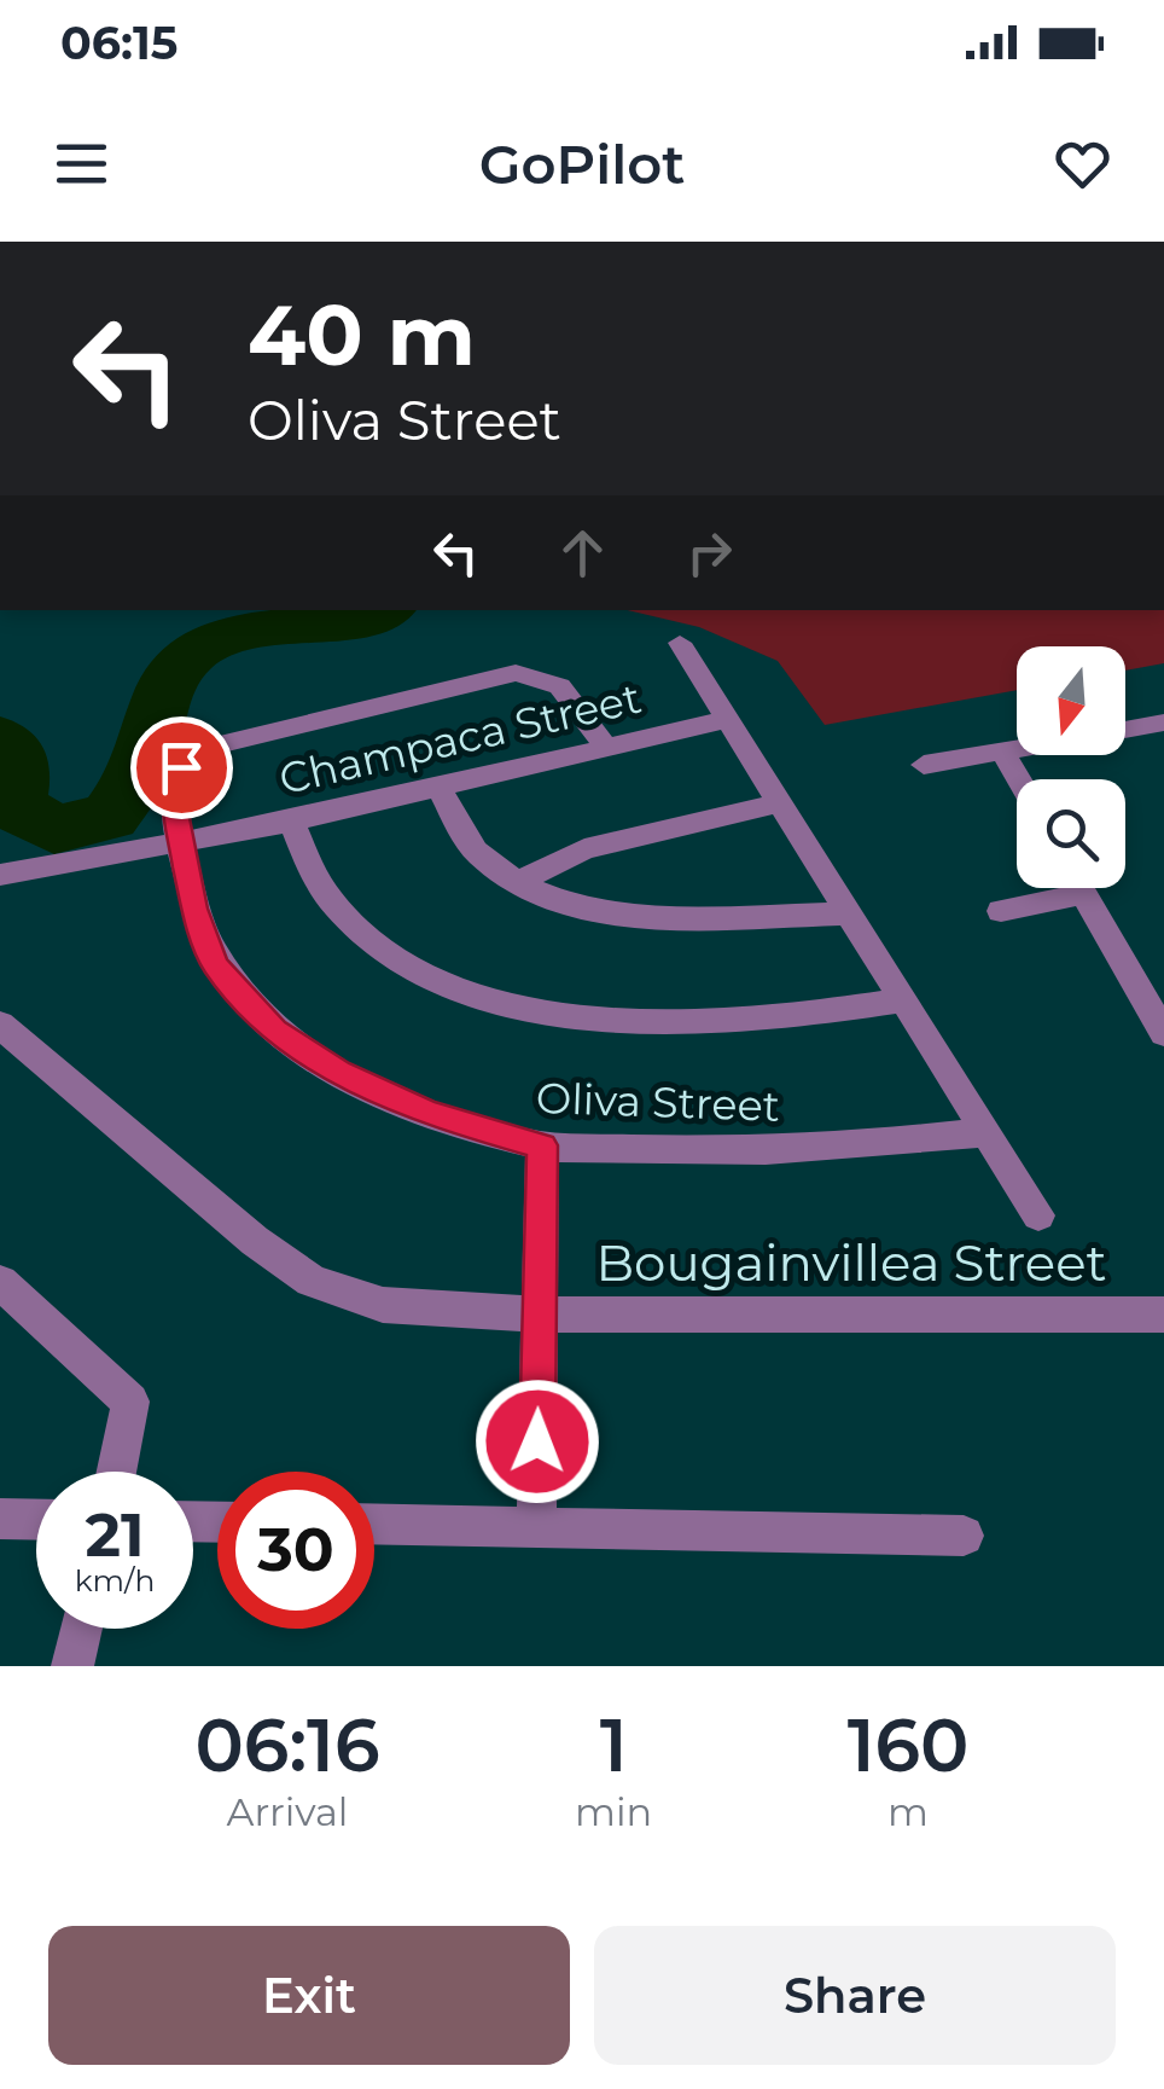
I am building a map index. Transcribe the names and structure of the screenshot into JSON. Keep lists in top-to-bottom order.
{
  "streets": {
    "street": ["Champaca Street", "Oliva Street", "Bougainvillea Street"]
  },
  "crossings": [
    ["Champaca Street", "Oliva Street"],
    ["Oliva Street", "Bougainvillea Street"]
  ],
  "north": "bottom",
  "page": {
    "status": "06:15",
    "header": "GoPilot",
    "turn": ["40 m", "Oliva Street"],
    "speed": "21 km/h",
    "limit": "30",
    "eta": [
      "06:16",
      "Arrival",
      "1",
      "min",
      "160",
      "m"
    ],
    "buttons": ["Exit", "Share"]
  }
}
